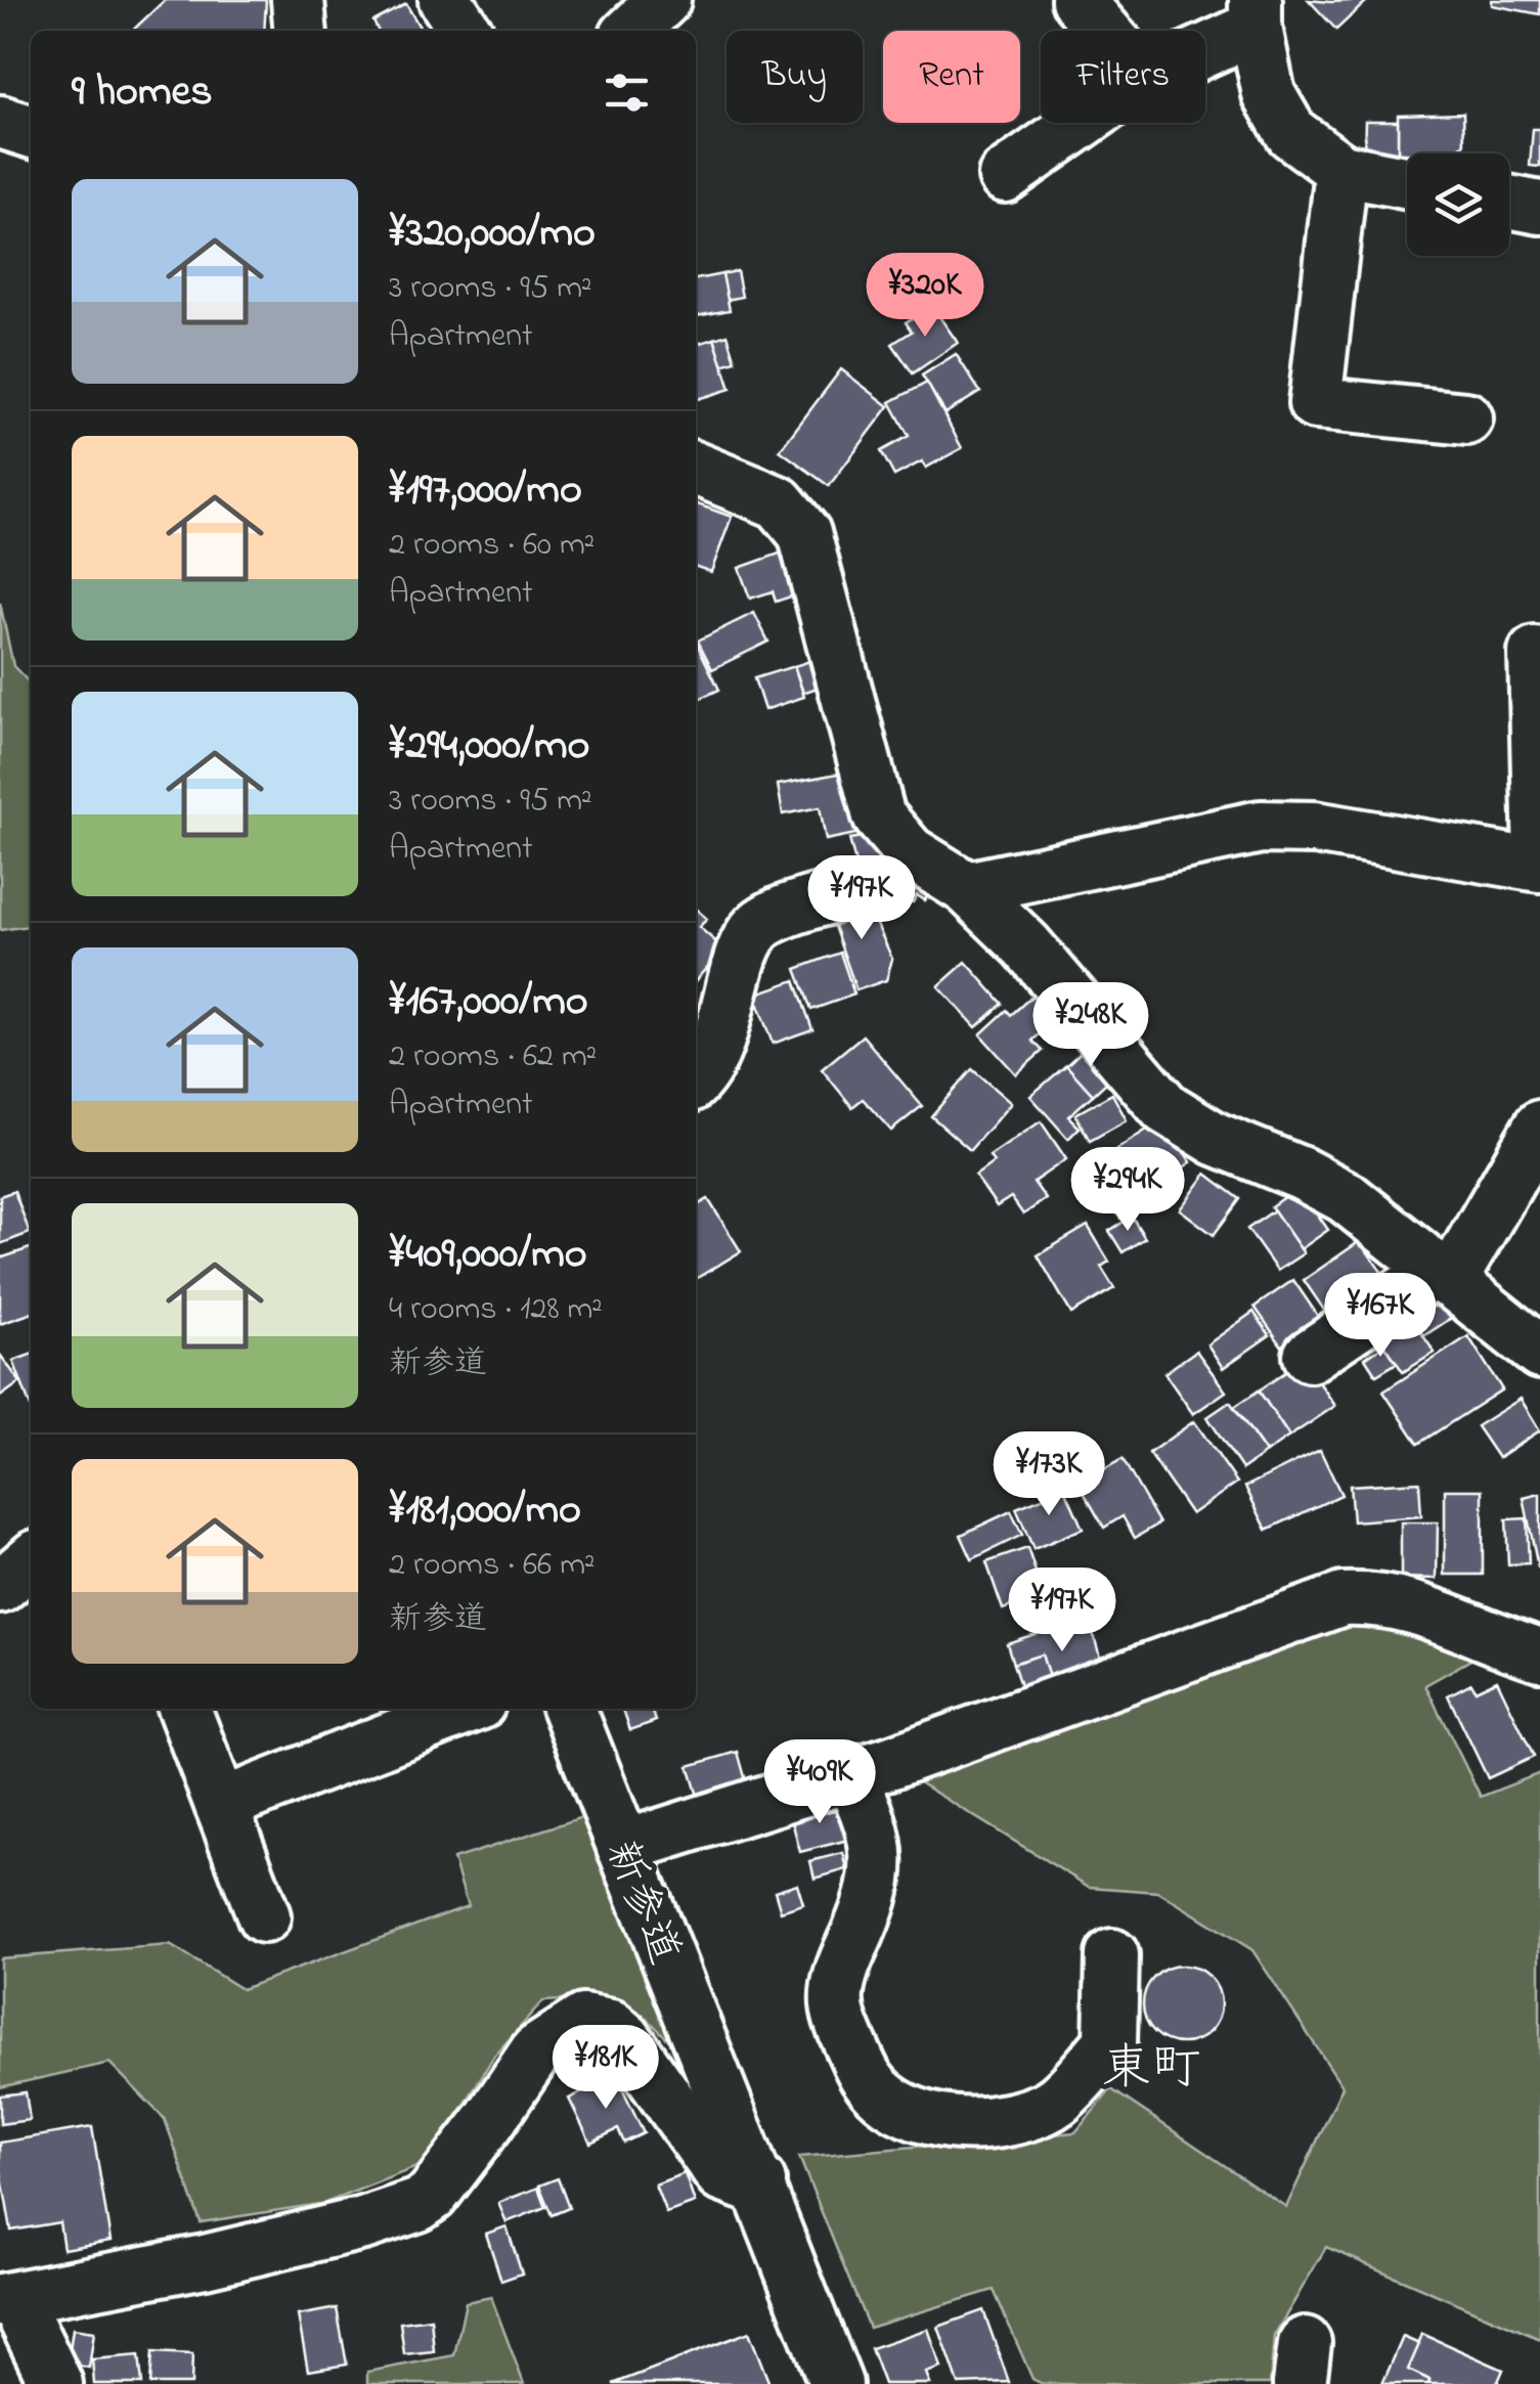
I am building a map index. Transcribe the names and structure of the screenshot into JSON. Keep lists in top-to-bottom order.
{
  "streets": {
    "street": ["新参道"]
  },
  "districts": ["東町"],
  "page": {
    "chip": ["Buy", "Rent", "Filters"],
    "heading": "9 homes",
    "list": [
      {
        "name": "¥320,000/mo",
        "note": "3 rooms · 95 m² · Apartment"
      },
      {
        "name": "¥197,000/mo",
        "note": "2 rooms · 60 m² · Apartment"
      },
      {
        "name": "¥294,000/mo",
        "note": "3 rooms · 95 m² · Apartment"
      },
      {
        "name": "¥167,000/mo",
        "note": "2 rooms · 62 m² · Apartment"
      },
      {
        "name": "¥409,000/mo",
        "note": "4 rooms · 128 m² · 新参道"
      },
      {
        "name": "¥181,000/mo",
        "note": "2 rooms · 66 m² · 新参道"
      }
    ],
    "price": [
      "¥320K",
      "¥197K",
      "¥248K",
      "¥294K",
      "¥167K",
      "¥173K",
      "¥197K",
      "¥409K",
      "¥181K"
    ]
  }
}
